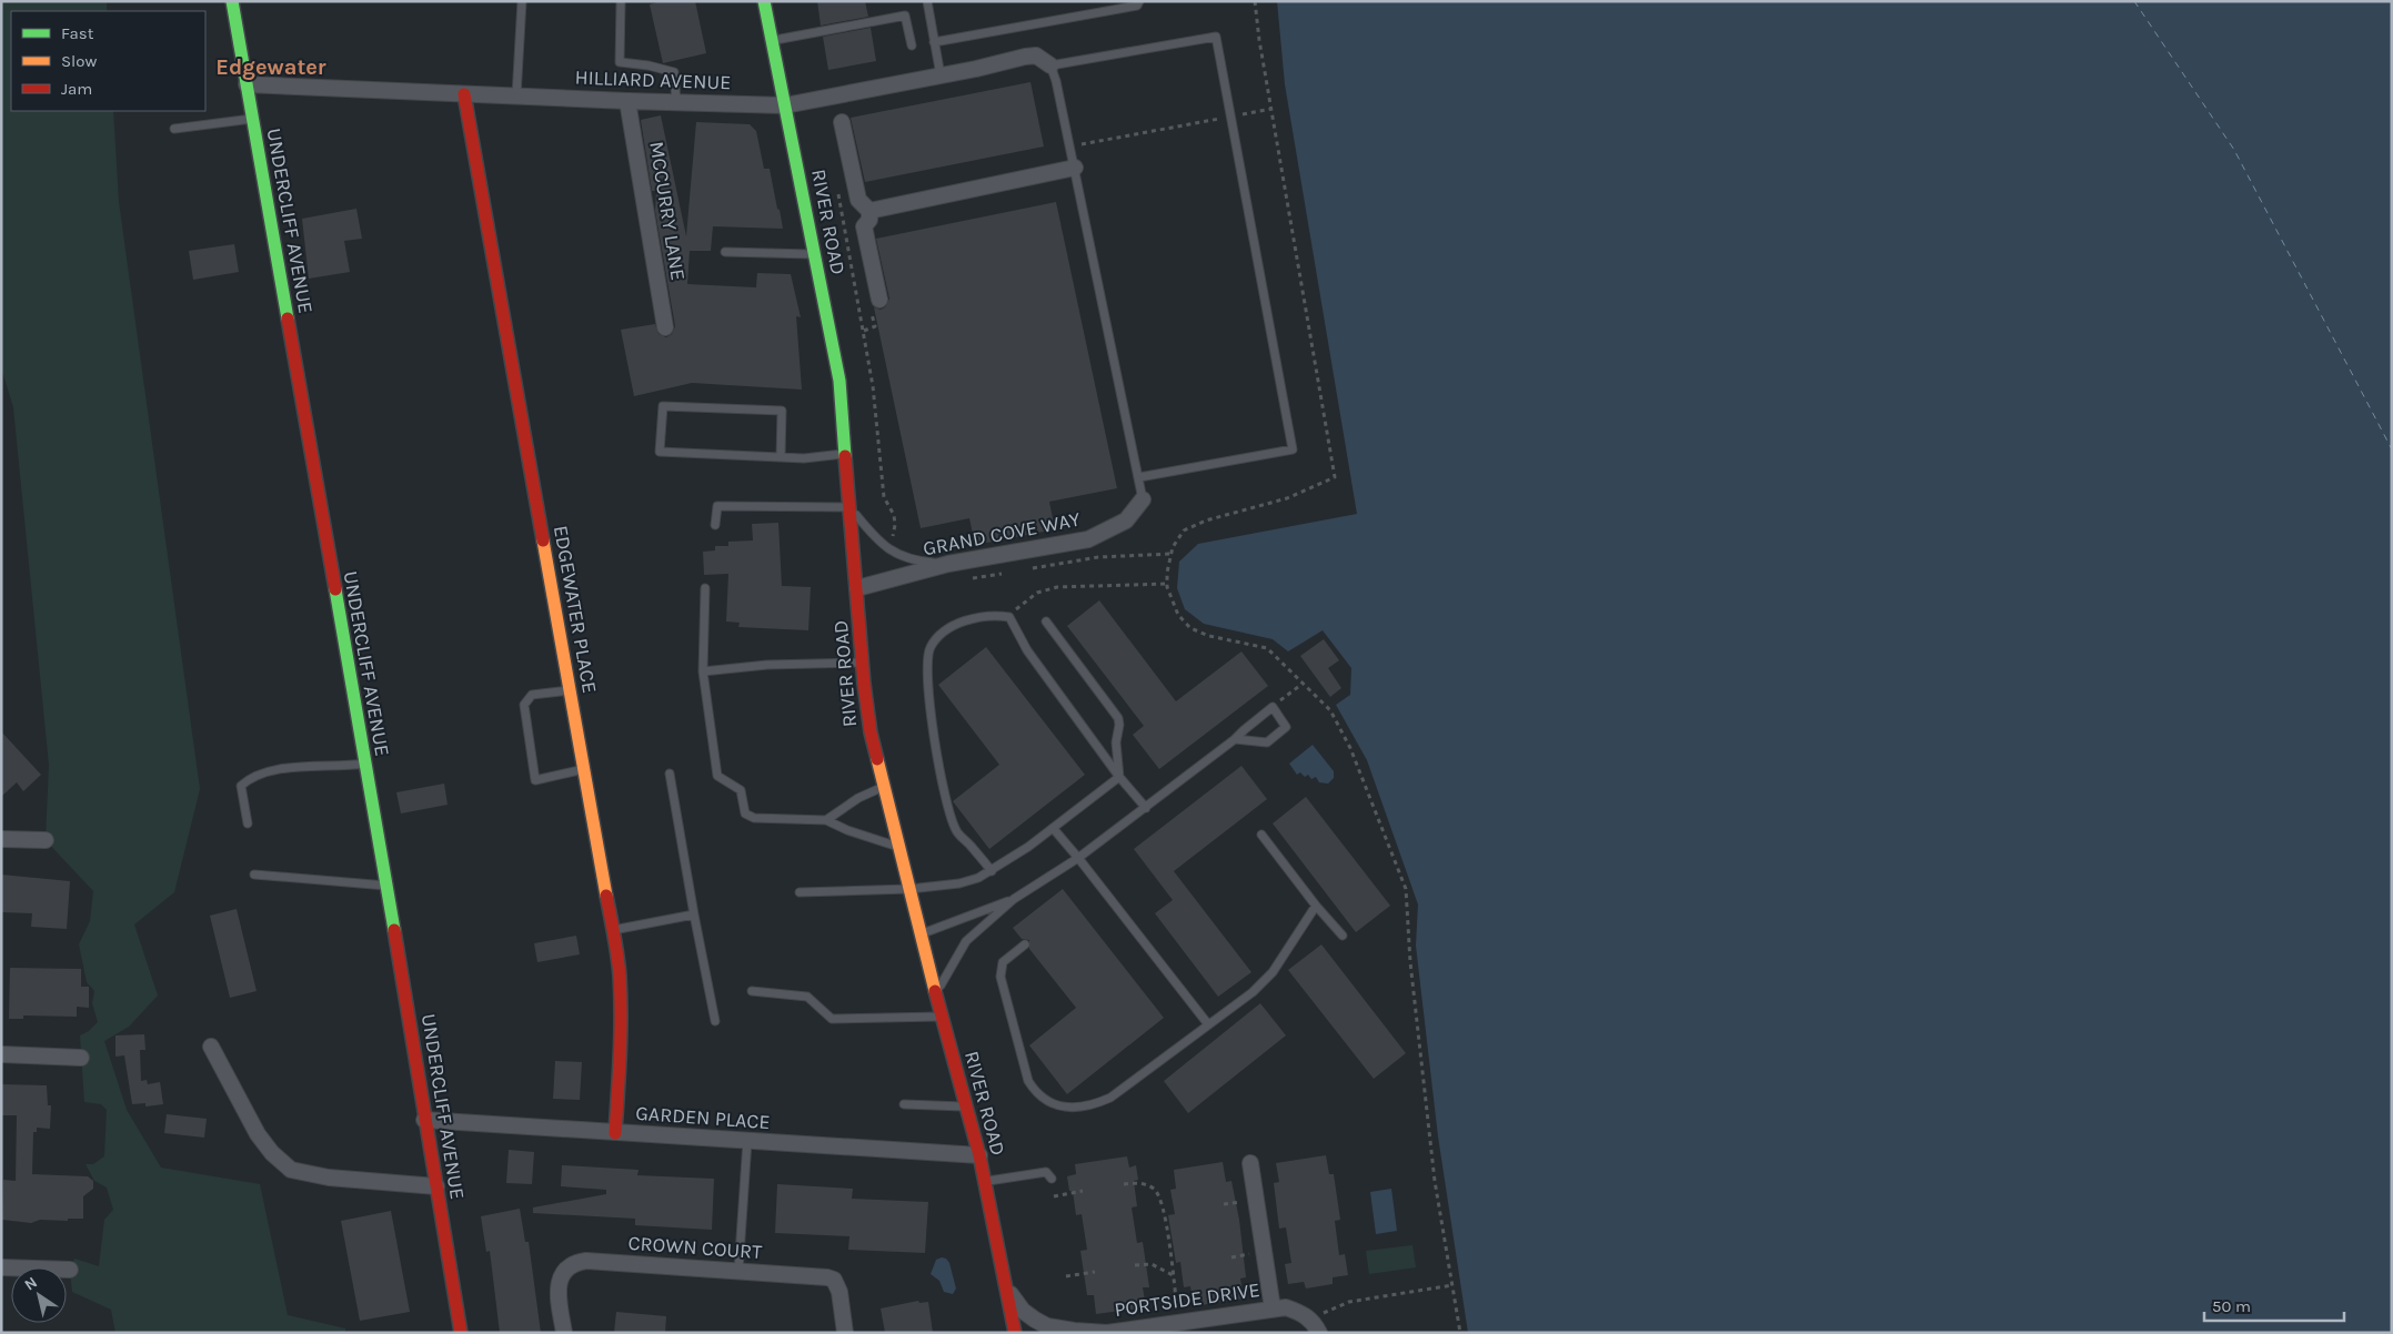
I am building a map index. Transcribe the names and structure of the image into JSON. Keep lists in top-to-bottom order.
{
  "streets": {
    "street": [
      "HILLIARD AVENUE",
      "MCCURRY LANE",
      "UNDERCLIFF AVENUE",
      "RIVER ROAD",
      "GRAND COVE WAY",
      "EDGEWATER PLACE",
      "GARDEN PLACE",
      "CROWN COURT",
      "PORTSIDE DRIVE"
    ]
  },
  "crossings": [
    ["HILLIARD AVENUE", "MCCURRY LANE"],
    ["HILLIARD AVENUE", "UNDERCLIFF AVENUE"],
    ["HILLIARD AVENUE", "RIVER ROAD"],
    ["HILLIARD AVENUE", "EDGEWATER PLACE"],
    ["UNDERCLIFF AVENUE", "GARDEN PLACE"],
    ["RIVER ROAD", "GRAND COVE WAY"],
    ["RIVER ROAD", "GARDEN PLACE"],
    ["RIVER ROAD", "PORTSIDE DRIVE"],
    ["EDGEWATER PLACE", "GARDEN PLACE"]
  ],
  "districts": ["Edgewater"],
  "legend": ["Fast", "Slow", "Jam"],
  "scale_bar": "50 m",
  "north": "top left"
}
